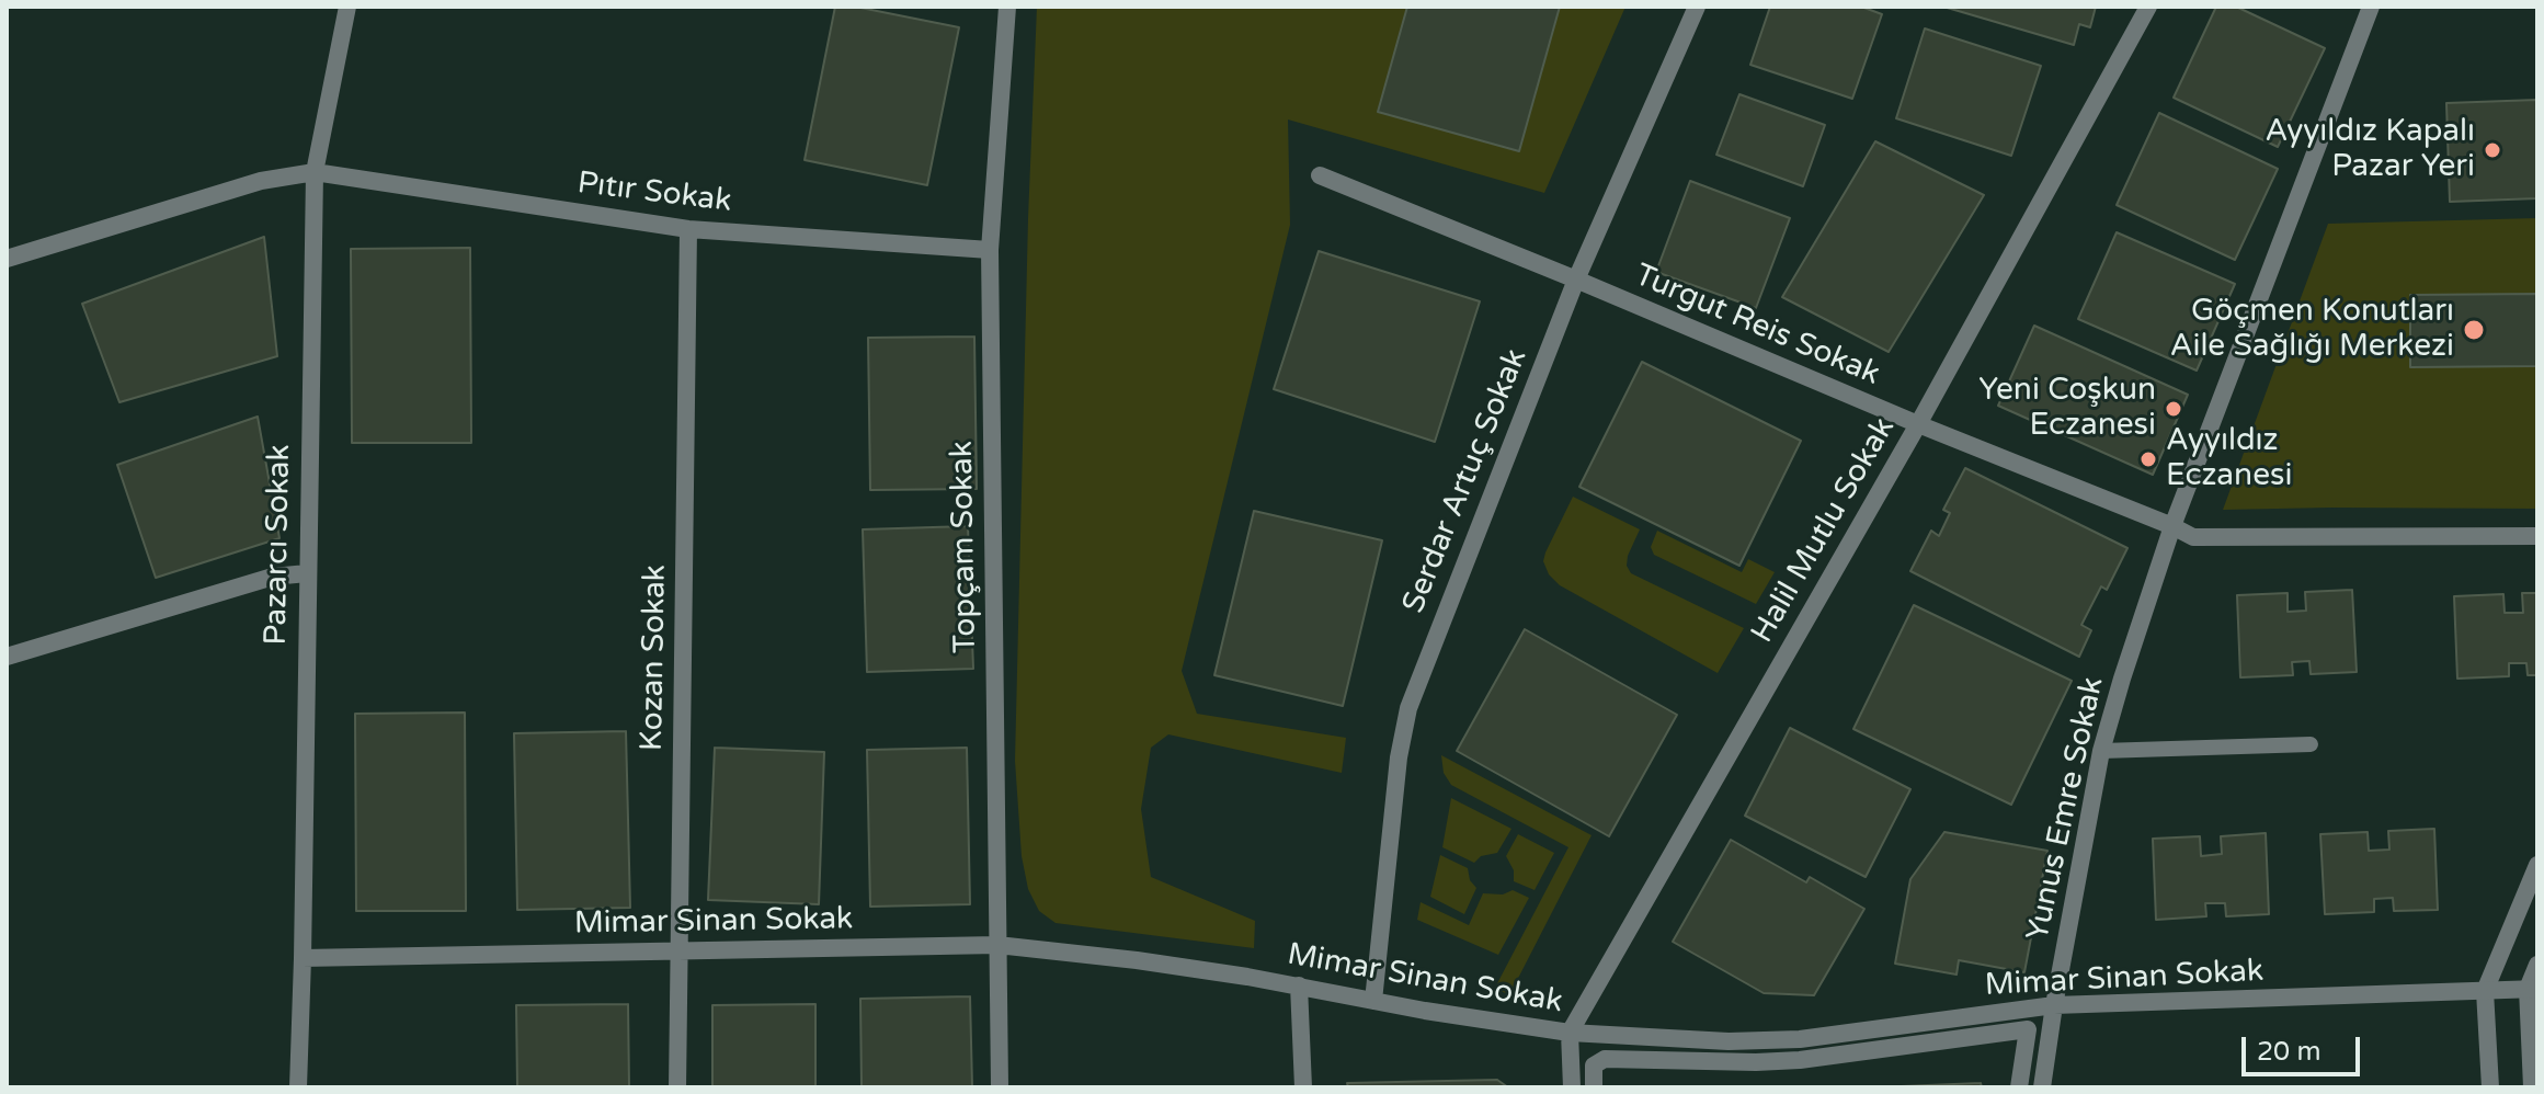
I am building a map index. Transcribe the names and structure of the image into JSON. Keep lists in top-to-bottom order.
{
  "streets": {
    "street": [
      "Pıtır Sokak",
      "Turgut Reis Sokak",
      "Serdar Artuç Sokak",
      "Halil Mutlu Sokak",
      "Pazarcı Sokak",
      "Topçam Sokak",
      "Kozan Sokak",
      "Yunus Emre Sokak",
      "Mimar Sinan Sokak"
    ]
  },
  "crossings": [
    ["Pıtır Sokak", "Pazarcı Sokak"],
    ["Pıtır Sokak", "Topçam Sokak"],
    ["Pıtır Sokak", "Kozan Sokak"],
    ["Turgut Reis Sokak", "Serdar Artuç Sokak"],
    ["Turgut Reis Sokak", "Halil Mutlu Sokak"],
    ["Turgut Reis Sokak", "Yunus Emre Sokak"],
    ["Serdar Artuç Sokak", "Mimar Sinan Sokak"],
    ["Halil Mutlu Sokak", "Mimar Sinan Sokak"],
    ["Pazarcı Sokak", "Mimar Sinan Sokak"],
    ["Topçam Sokak", "Mimar Sinan Sokak"],
    ["Kozan Sokak", "Mimar Sinan Sokak"],
    ["Yunus Emre Sokak", "Mimar Sinan Sokak"]
  ],
  "places": [
    "Ayyıldız Kapalı Pazar Yeri",
    "Göçmen Konutları Aile Sağlığı Merkezi",
    "Yeni Coşkun Eczanesi",
    "Ayyıldız Eczanesi"
  ],
  "scale_bar": "20 m"
}
